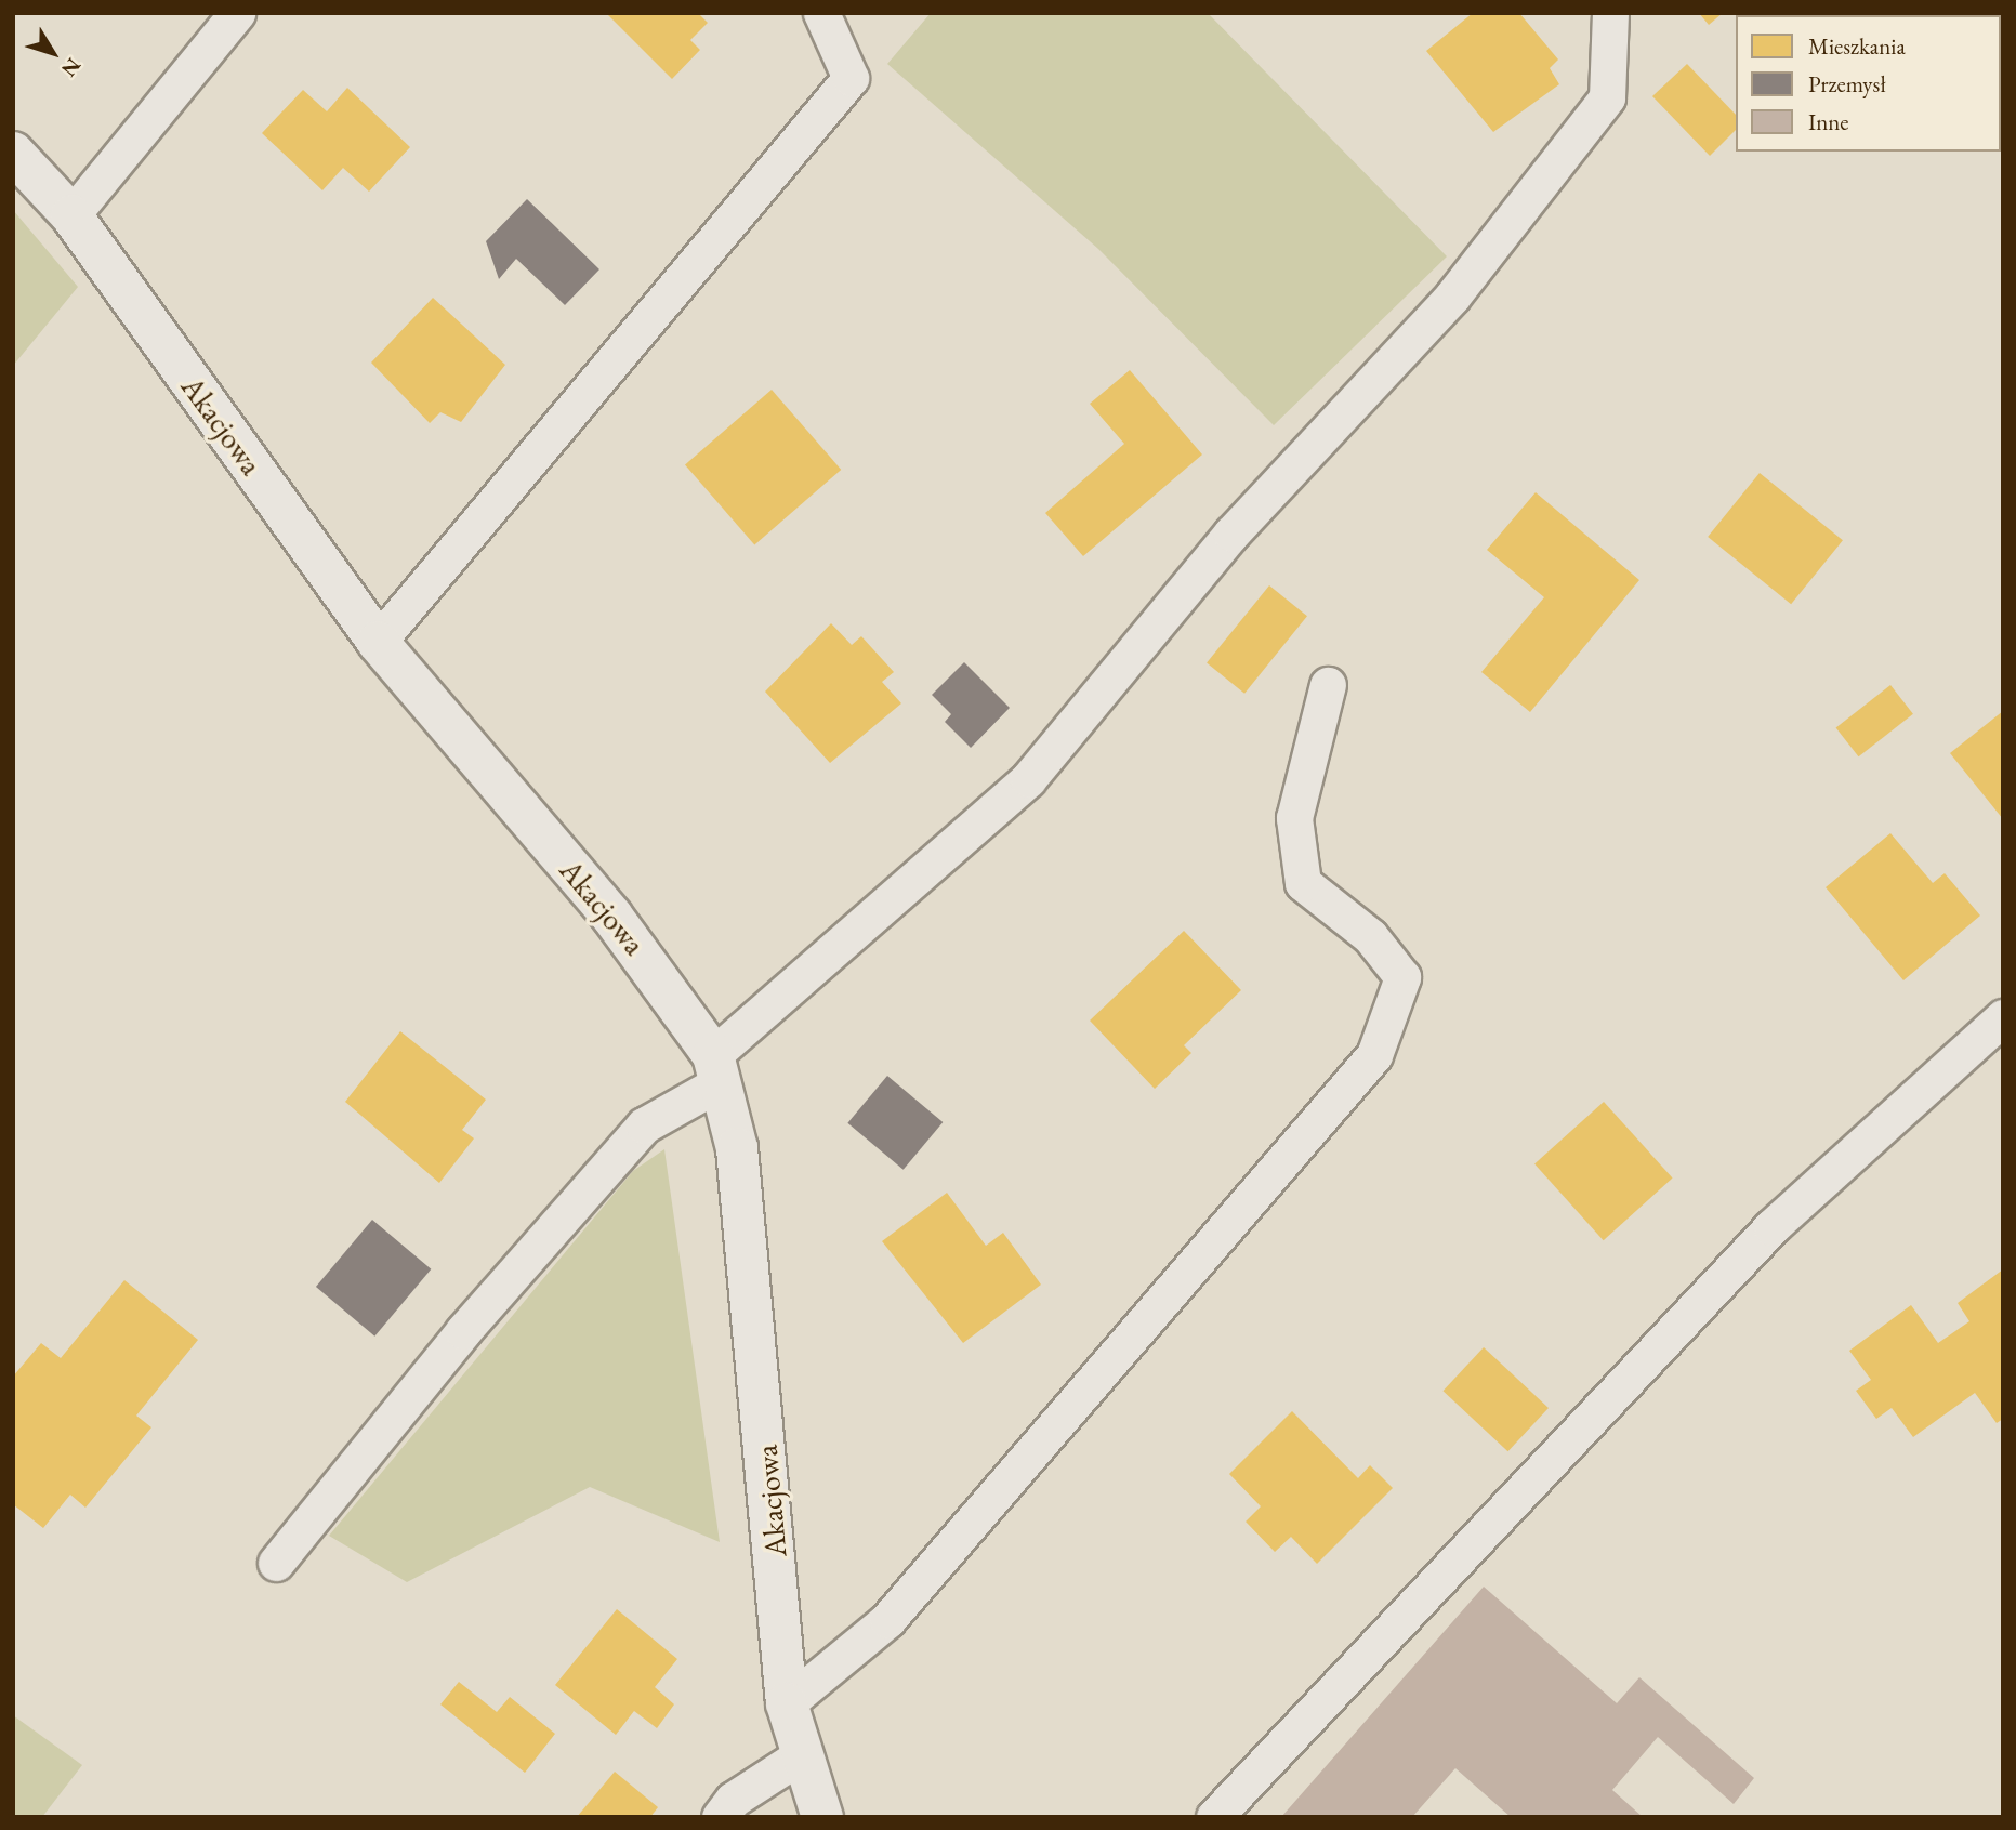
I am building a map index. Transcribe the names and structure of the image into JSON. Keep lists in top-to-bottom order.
{
  "streets": {
    "street": ["Akacjowa"]
  },
  "legend": ["Mieszkania", "Przemysł", "Inne"],
  "north": "bottom right"
}
